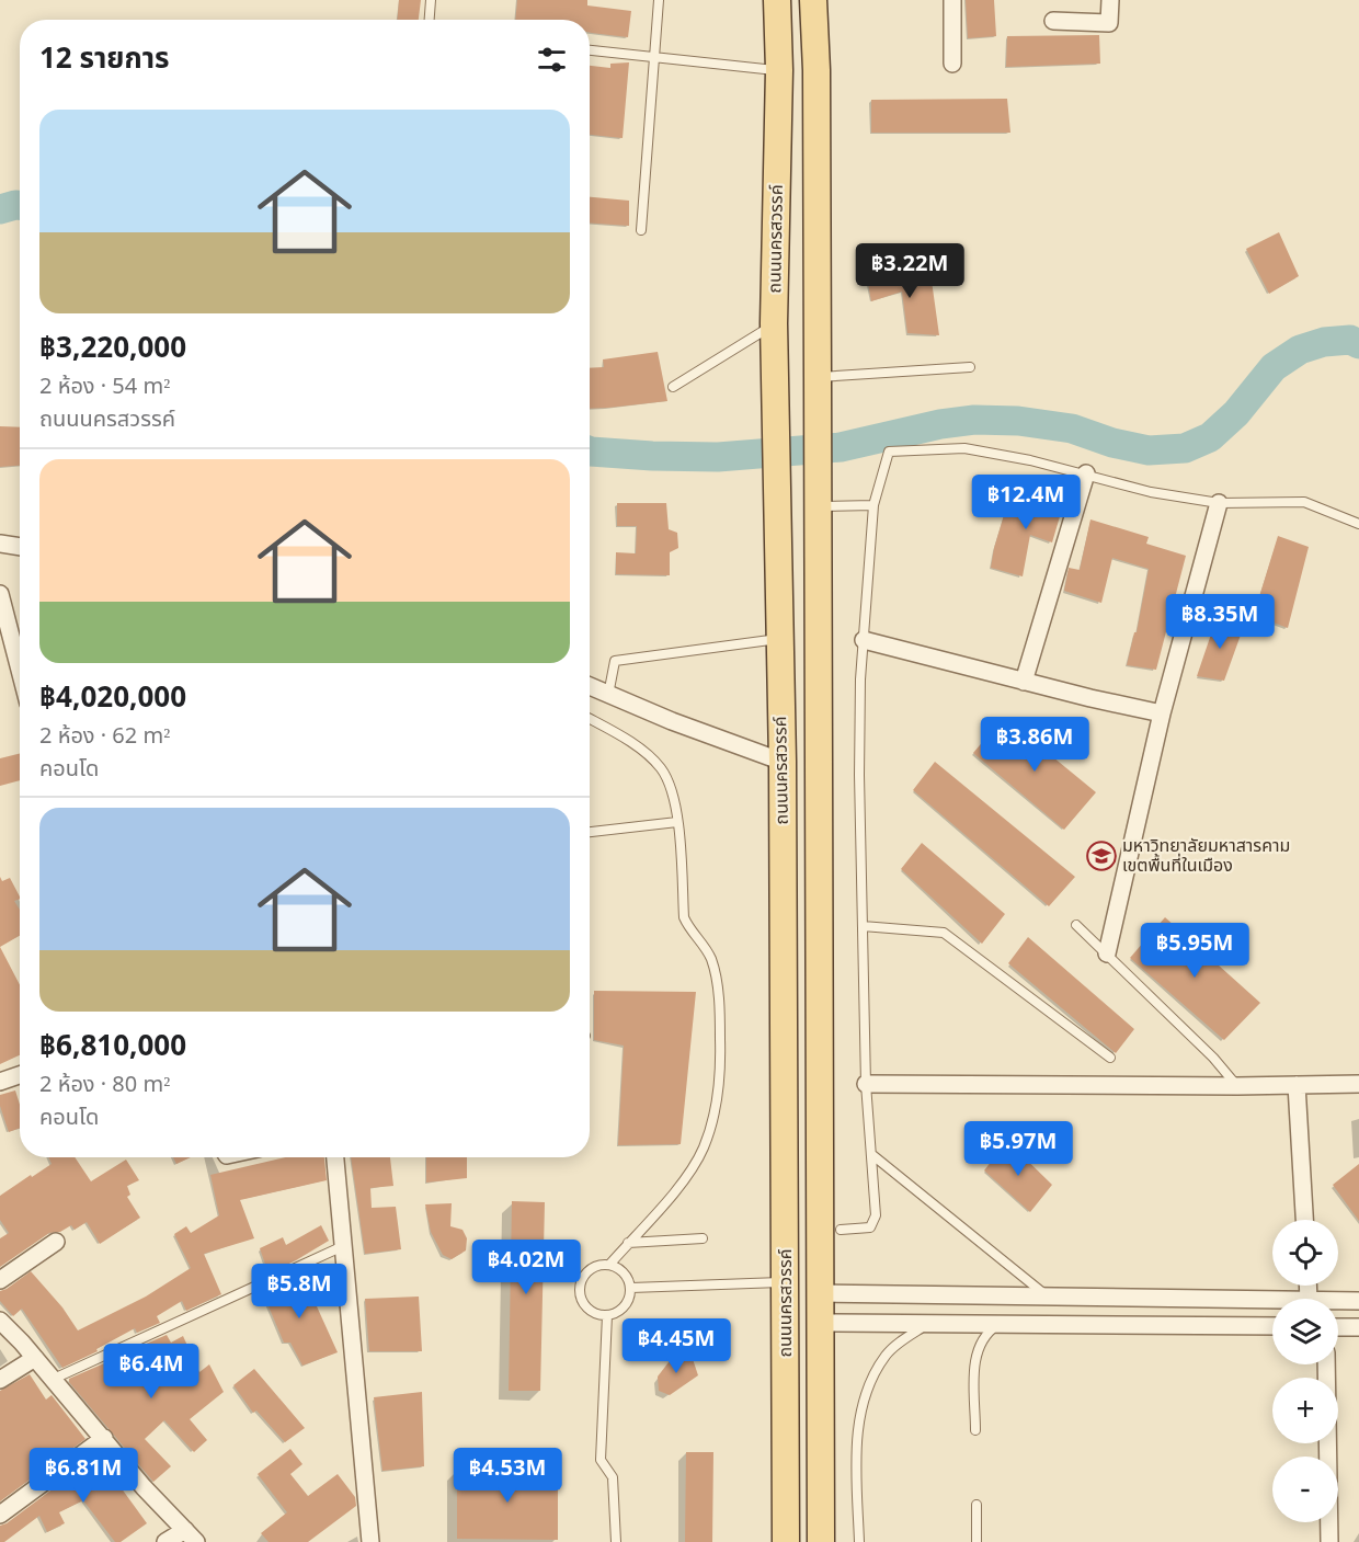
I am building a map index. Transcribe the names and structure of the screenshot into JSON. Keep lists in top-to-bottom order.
{
  "streets": {
    "main road": ["ถนนนครสวรรค์"]
  },
  "places": {
    "school or university": ["มหาวิทยาลัยมหาสารคาม เขตพื้นที่ในเมือง"]
  },
  "page": {
    "heading": "12 รายการ",
    "list": [
      {
        "name": "฿3,220,000",
        "note": "2 ห้อง · 54 m² · ถนนนครสวรรค์"
      },
      {
        "name": "฿4,020,000",
        "note": "2 ห้อง · 62 m² · คอนโด"
      },
      {
        "name": "฿6,810,000",
        "note": "2 ห้อง · 80 m² · คอนโด"
      }
    ],
    "price": [
      "฿3.22M",
      "฿12.4M",
      "฿8.35M",
      "฿3.86M",
      "฿5.95M",
      "฿5.97M",
      "฿4.02M",
      "฿5.8M",
      "฿4.45M",
      "฿6.4M",
      "฿6.81M",
      "฿4.53M"
    ],
    "map_buttons": ["+", "−"]
  }
}
